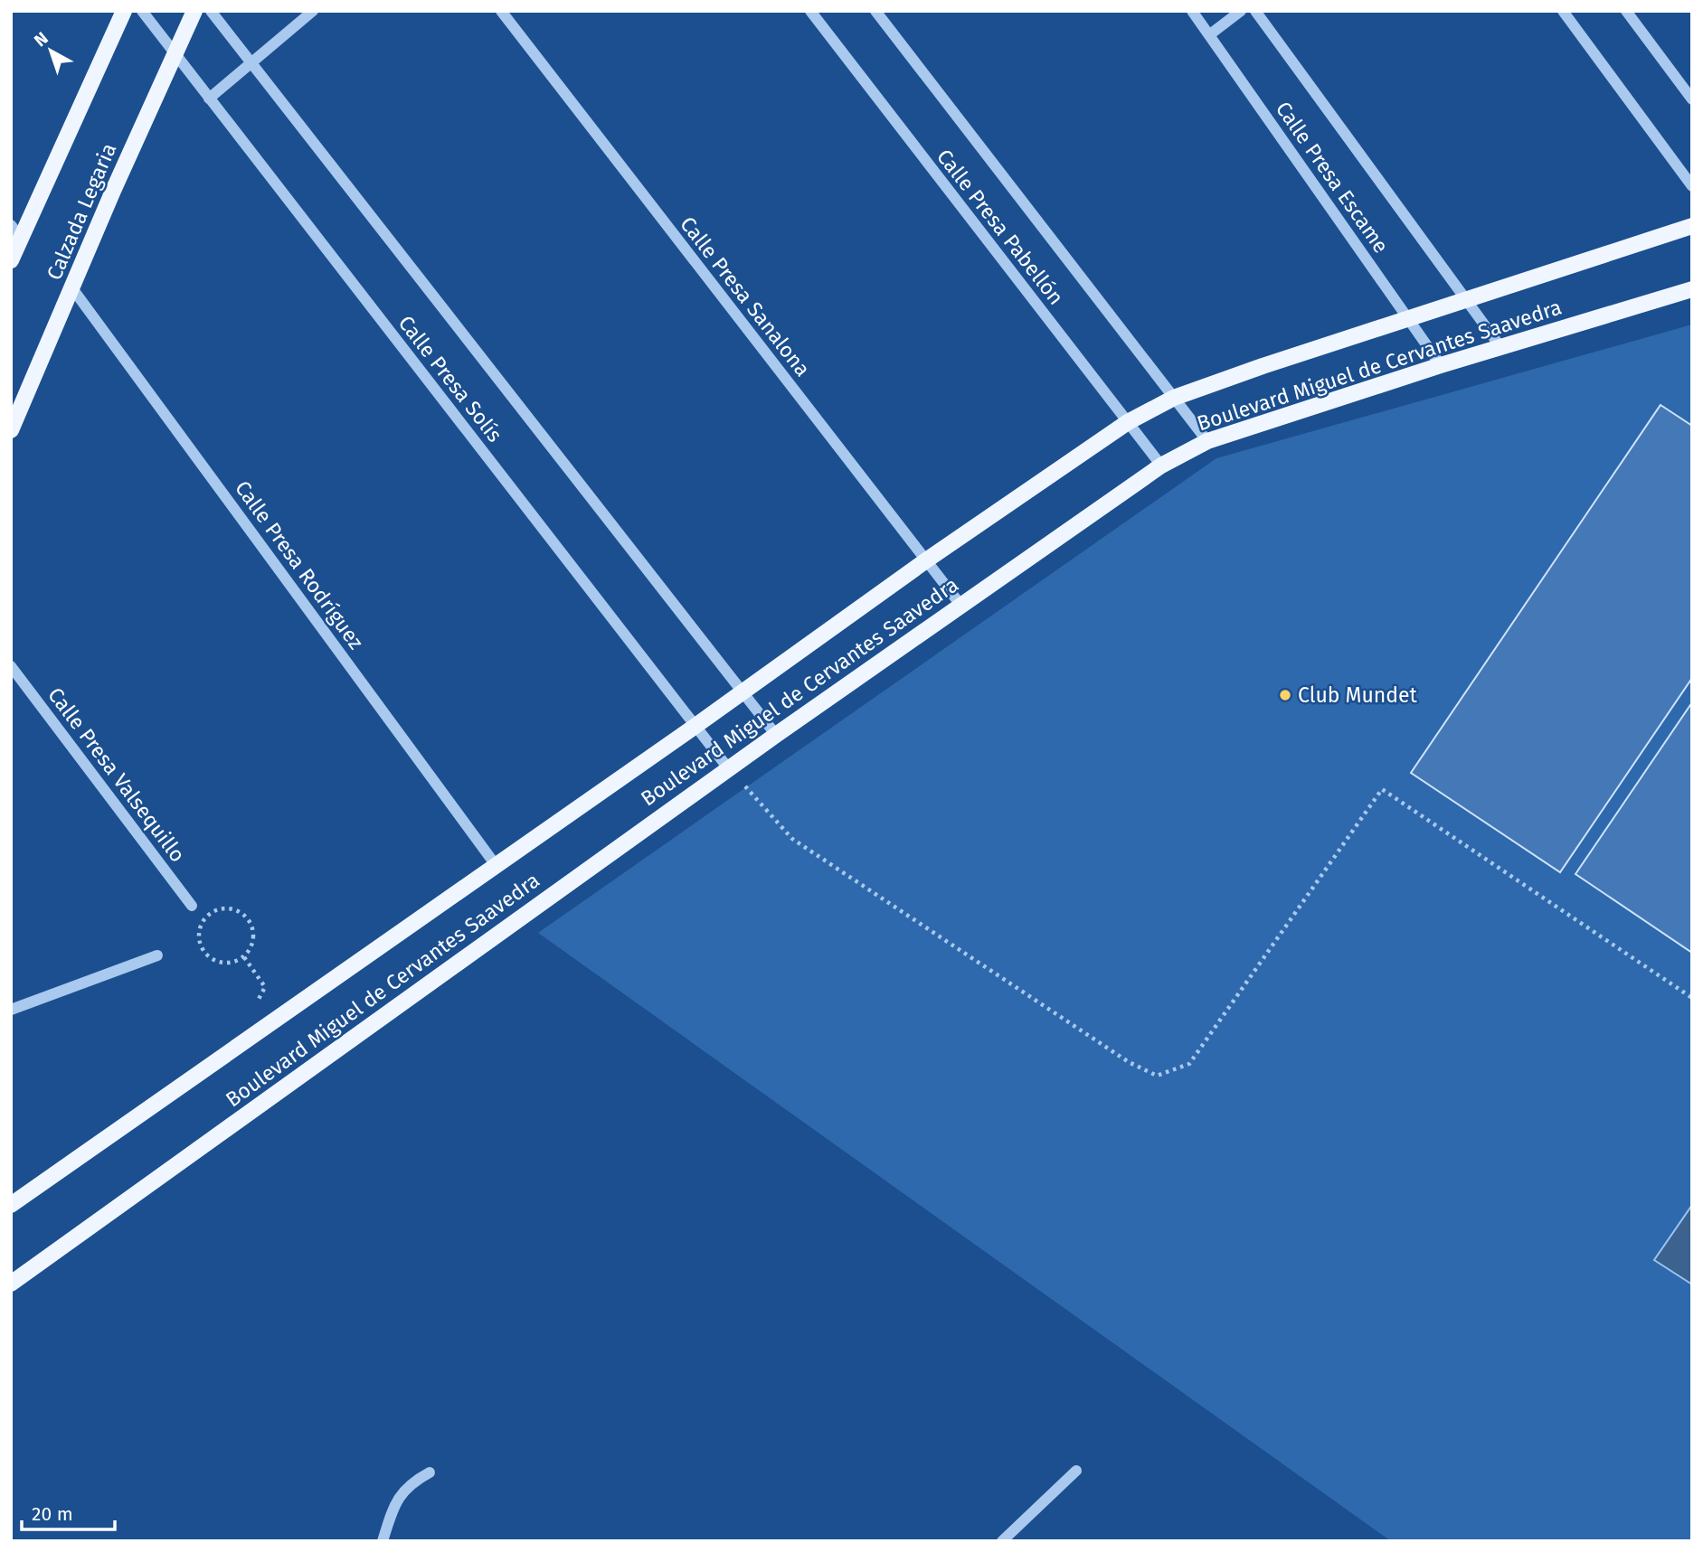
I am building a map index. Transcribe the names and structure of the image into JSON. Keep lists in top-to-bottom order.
{
  "streets": {
    "main road": ["Calzada Legaria", "Boulevard Miguel de Cervantes Saavedra"],
    "street": [
      "Calle Presa Escame",
      "Calle Presa Pabellón",
      "Calle Presa Sanalona",
      "Calle Presa Solís",
      "Calle Presa Rodríguez",
      "Calle Presa Valsequillo"
    ]
  },
  "crossings": [
    ["Calle Presa Escame", "Boulevard Miguel de Cervantes Saavedra"],
    ["Calzada Legaria", "Calle Presa Solís"],
    ["Calzada Legaria", "Calle Presa Rodríguez"],
    ["Calle Presa Pabellón", "Boulevard Miguel de Cervantes Saavedra"],
    ["Calle Presa Sanalona", "Boulevard Miguel de Cervantes Saavedra"],
    ["Boulevard Miguel de Cervantes Saavedra", "Calle Presa Solís"],
    ["Boulevard Miguel de Cervantes Saavedra", "Calle Presa Rodríguez"]
  ],
  "places": ["Club Mundet"],
  "scale_bar": "20 m",
  "north": "top left"
}
